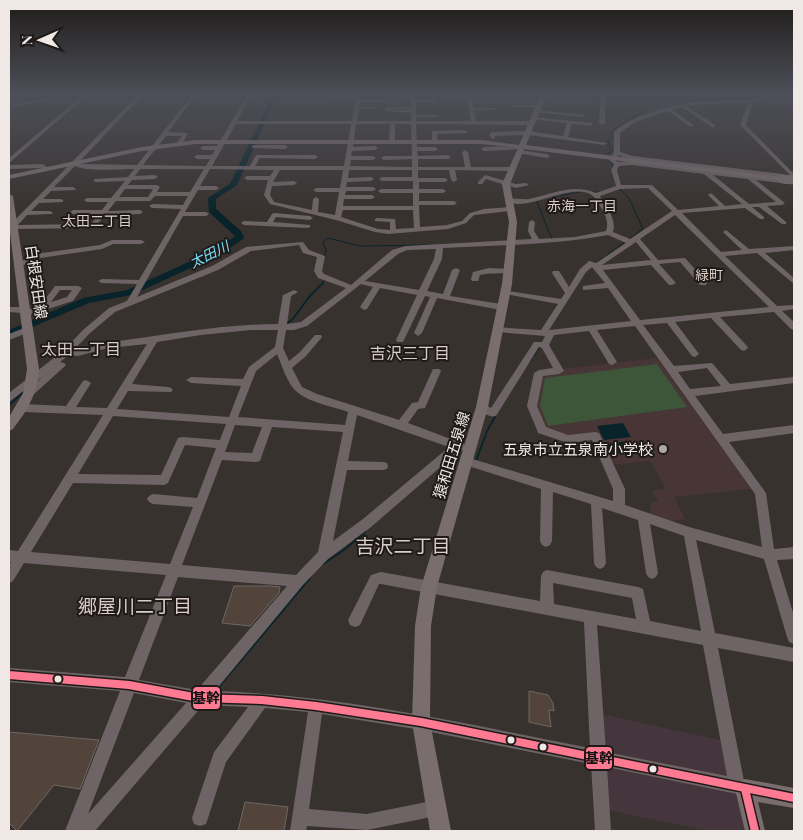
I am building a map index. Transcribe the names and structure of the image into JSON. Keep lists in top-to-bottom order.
{
  "streets": {
    "main road": ["白根安田線", "猿和田五泉線"]
  },
  "districts": [
    "赤海一丁目",
    "太田二丁目",
    "緑町",
    "太田一丁目",
    "吉沢三丁目",
    "吉沢二丁目",
    "郷屋川二丁目"
  ],
  "water": ["太田川"],
  "places": ["五泉市立五泉南小学校"],
  "lines": ["transit line 基幹"],
  "north": "left"
}
